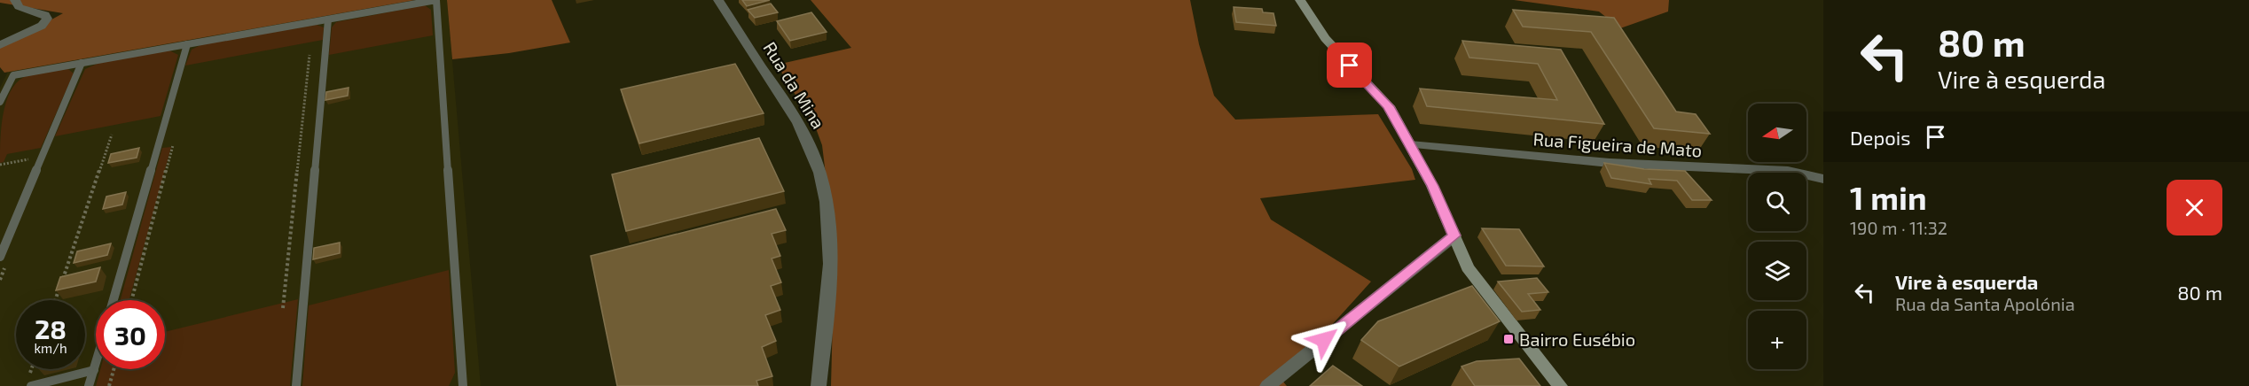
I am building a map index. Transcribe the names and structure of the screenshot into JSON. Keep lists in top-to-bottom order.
{
  "streets": {
    "street": ["Rua da Mina", "Rua Figueira de Mato"]
  },
  "places": {
    "transit": ["Bairro Eusébio"]
  },
  "north": "left",
  "page": {
    "turn": ["80 m", "Vire à esquerda"],
    "map_buttons": "+",
    "then": "Depois",
    "heading": ["1 min", "190 m · 11:32"],
    "list": [
      {
        "name": "Vire à esquerda",
        "note": "Rua da Santa Apolónia",
        "value": "80 m"
      }
    ],
    "speed": "28 km/h",
    "limit": "30"
  }
}
